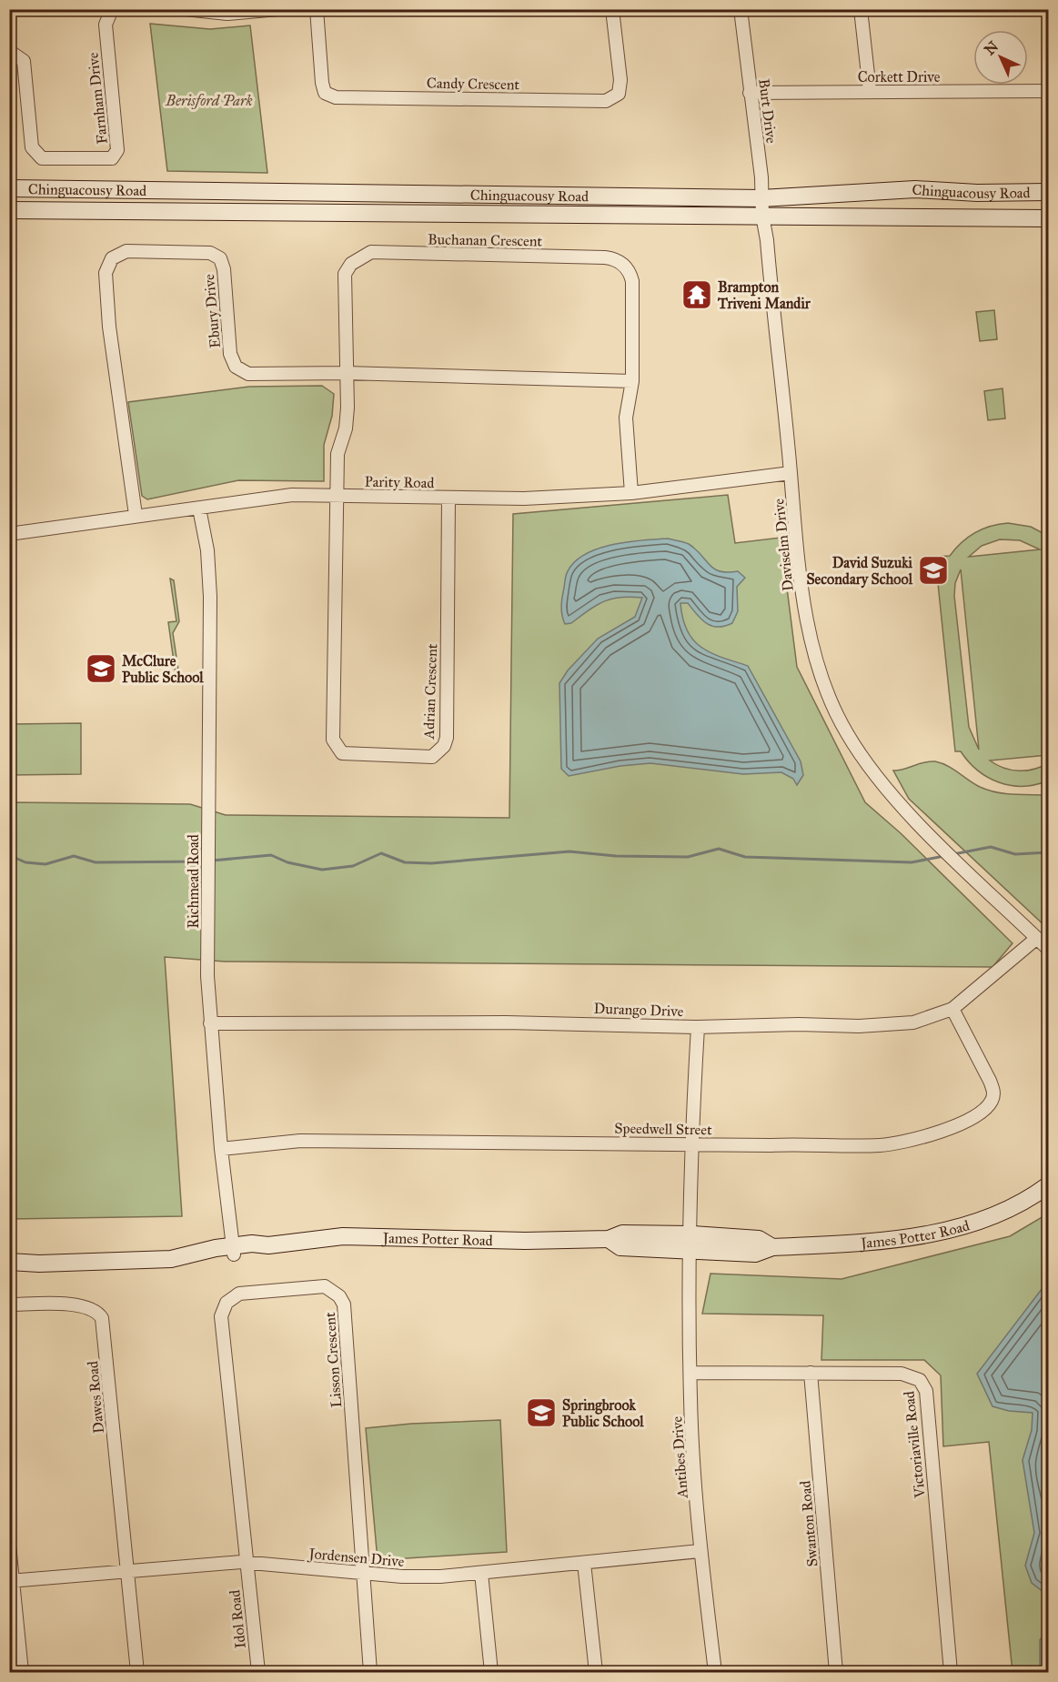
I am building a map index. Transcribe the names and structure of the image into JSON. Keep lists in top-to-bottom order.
{
  "streets": {
    "main road": ["Chinguacousy Road", "James Potter Road"],
    "street": [
      "Corkett Drive",
      "Candy Crescent",
      "Farnham Drive",
      "Burt Drive",
      "Buchanan Crescent",
      "Ebury Drive",
      "Parity Road",
      "Daviselm Drive",
      "Adrian Crescent",
      "Richmead Road",
      "Durango Drive",
      "Speedwell Street",
      "Lisson Crescent",
      "Dawes Road",
      "Victoriaville Road",
      "Antibes Drive",
      "Swanton Road",
      "Jordensen Drive",
      "Idol Road"
    ]
  },
  "crossings": [
    ["Corkett Drive", "Burt Drive"],
    ["Burt Drive", "Chinguacousy Road"],
    ["Burt Drive", "Daviselm Drive"],
    ["Chinguacousy Road", "Daviselm Drive"],
    ["Buchanan Crescent", "Ebury Drive"],
    ["Buchanan Crescent", "Parity Road"],
    ["Buchanan Crescent", "Adrian Crescent"],
    ["Ebury Drive", "Parity Road"],
    ["Parity Road", "Daviselm Drive"],
    ["Parity Road", "Adrian Crescent"],
    ["Parity Road", "Richmead Road"],
    ["Daviselm Drive", "Durango Drive"],
    ["Richmead Road", "Durango Drive"],
    ["Richmead Road", "Speedwell Street"],
    ["Richmead Road", "James Potter Road"],
    ["Durango Drive", "Speedwell Street"],
    ["Durango Drive", "Antibes Drive"],
    ["Speedwell Street", "Antibes Drive"],
    ["James Potter Road", "Antibes Drive"],
    ["Lisson Crescent", "Jordensen Drive"],
    ["Lisson Crescent", "Idol Road"],
    ["Dawes Road", "Jordensen Drive"],
    ["Victoriaville Road", "Antibes Drive"],
    ["Victoriaville Road", "Swanton Road"],
    ["Antibes Drive", "Jordensen Drive"],
    ["Jordensen Drive", "Idol Road"]
  ],
  "parks": ["Berisford Park"],
  "places": {
    "temple": ["Brampton Triveni Mandir"],
    "school or university": ["David Suzuki Secondary School", "McClure Public School", "Springbrook Public School"]
  },
  "north": "top left"
}
